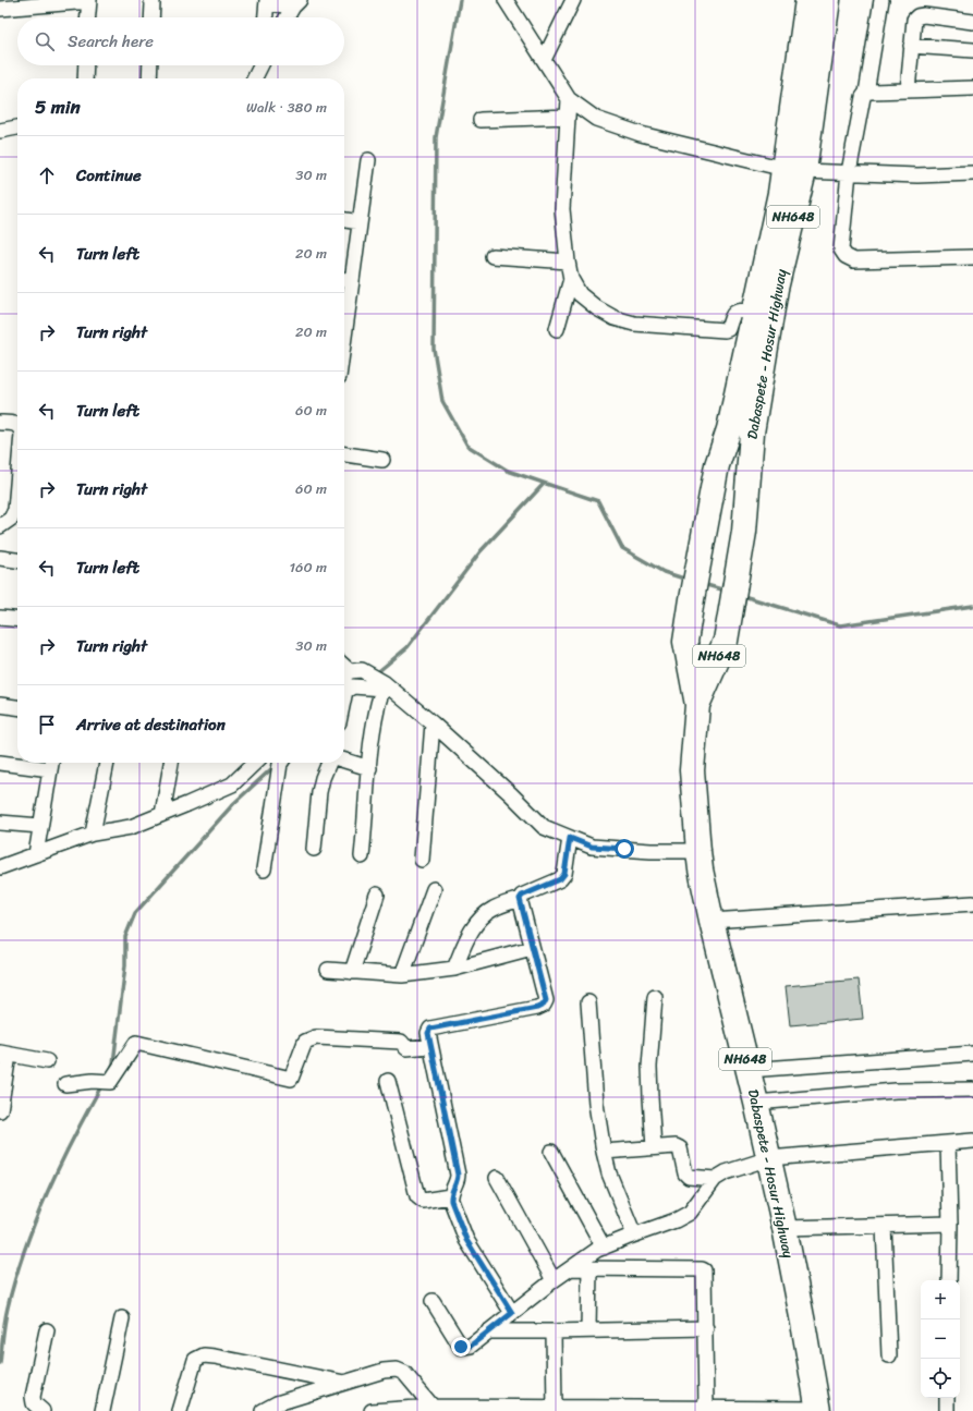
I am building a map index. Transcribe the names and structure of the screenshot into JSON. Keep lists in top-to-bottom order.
{
  "streets": {
    "highway": ["NH648", "Dabaspete - Hosur Highway"]
  },
  "crossings": [
    ["NH648", "Dabaspete - Hosur Highway"]
  ],
  "page": {
    "search": "Search here",
    "heading": ["5 min", "Walk · 380 m"],
    "list": [
      ["Continue", "30 m"],
      ["Turn left", "20 m"],
      ["Turn right", "20 m"],
      ["Turn left", "60 m"],
      ["Turn right", "60 m"],
      ["Turn left", "160 m"],
      ["Turn right", "30 m"],
      "Arrive at destination"
    ],
    "map_buttons": ["+", "−"]
  }
}
